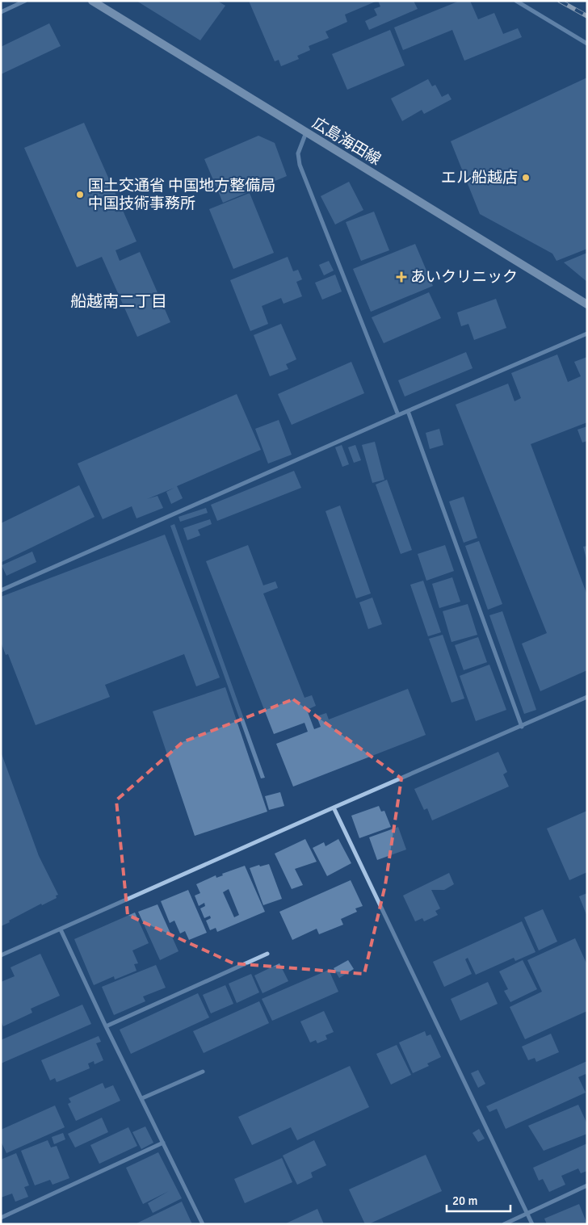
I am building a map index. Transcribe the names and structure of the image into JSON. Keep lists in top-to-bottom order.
{
  "streets": {
    "main road": ["広島海田線"]
  },
  "districts": ["船越南二丁目"],
  "places": {
    "other": ["エル船越店", "国土交通省 中国地方整備局 中国技術事務所"],
    "health": ["あいクリニック"]
  },
  "scale_bar": "20 m"
}
